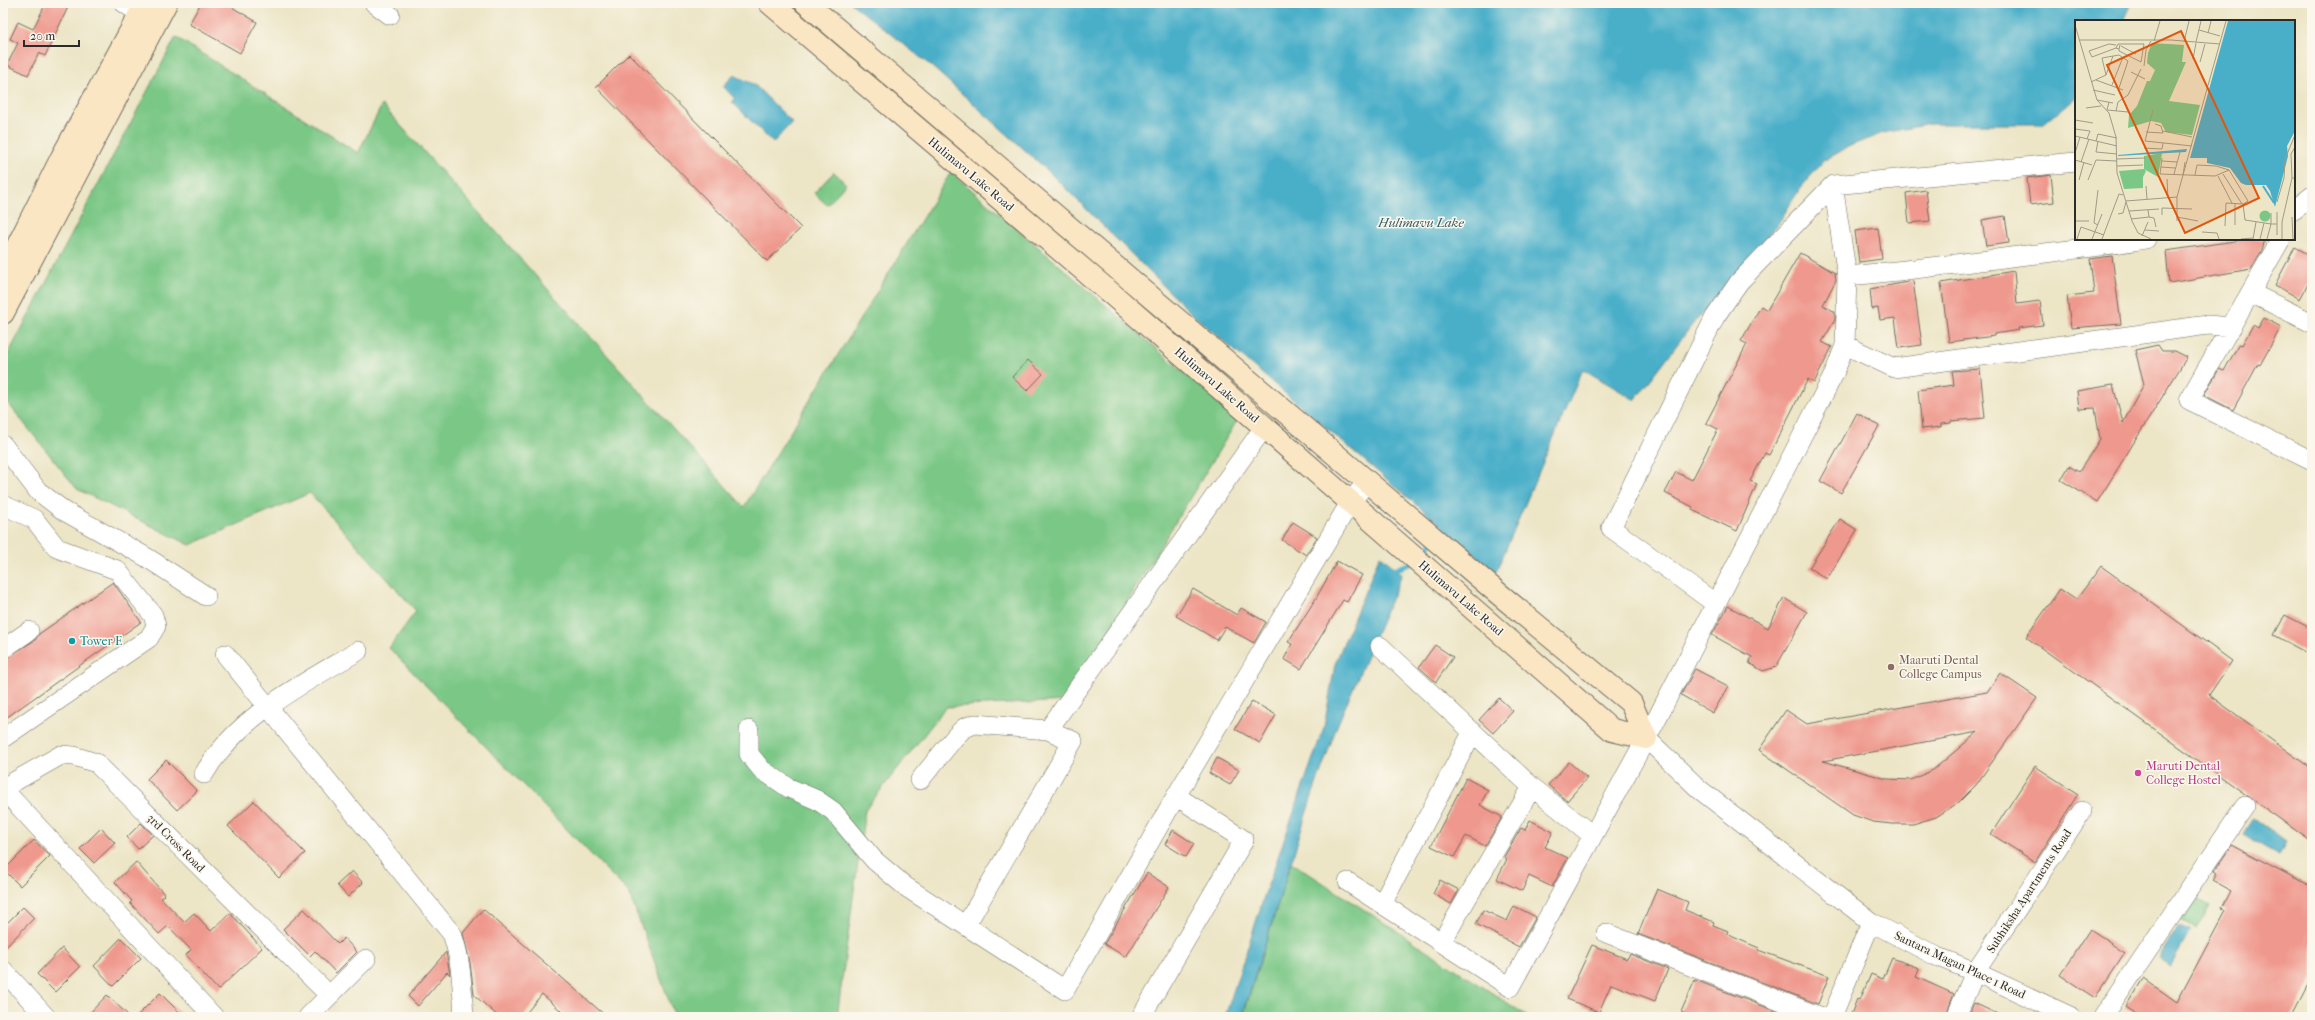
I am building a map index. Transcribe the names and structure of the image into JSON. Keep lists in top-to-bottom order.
{
  "streets": {
    "main road": ["Hulimavu Lake Road"],
    "street": ["3rd Cross Road", "Subhiksha Apartments Road", "Santara Magan Place 1 Road"]
  },
  "crossings": [
    ["Hulimavu Lake Road", "Santara Magan Place 1 Road"],
    ["Subhiksha Apartments Road", "Santara Magan Place 1 Road"]
  ],
  "water": ["Hulimavu Lake"],
  "places": ["Tower E", "Maaruti Dental College Campus", "Maruti Dental College Hostel"],
  "scale_bar": "20 m"
}
